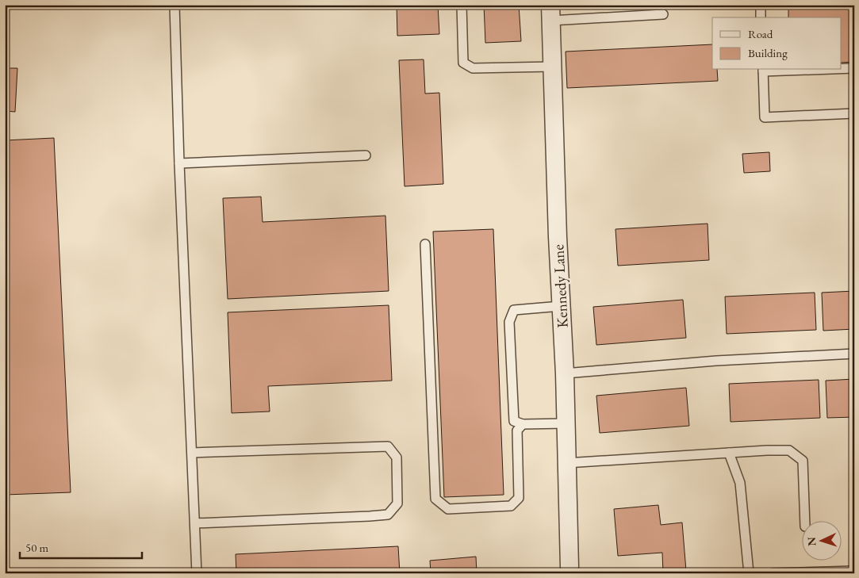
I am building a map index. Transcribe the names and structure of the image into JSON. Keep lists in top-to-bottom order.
{
  "streets": {
    "street": ["Kennedy Lane"]
  },
  "legend": ["Road", "Building"],
  "scale_bar": "50 m",
  "north": "left"
}
